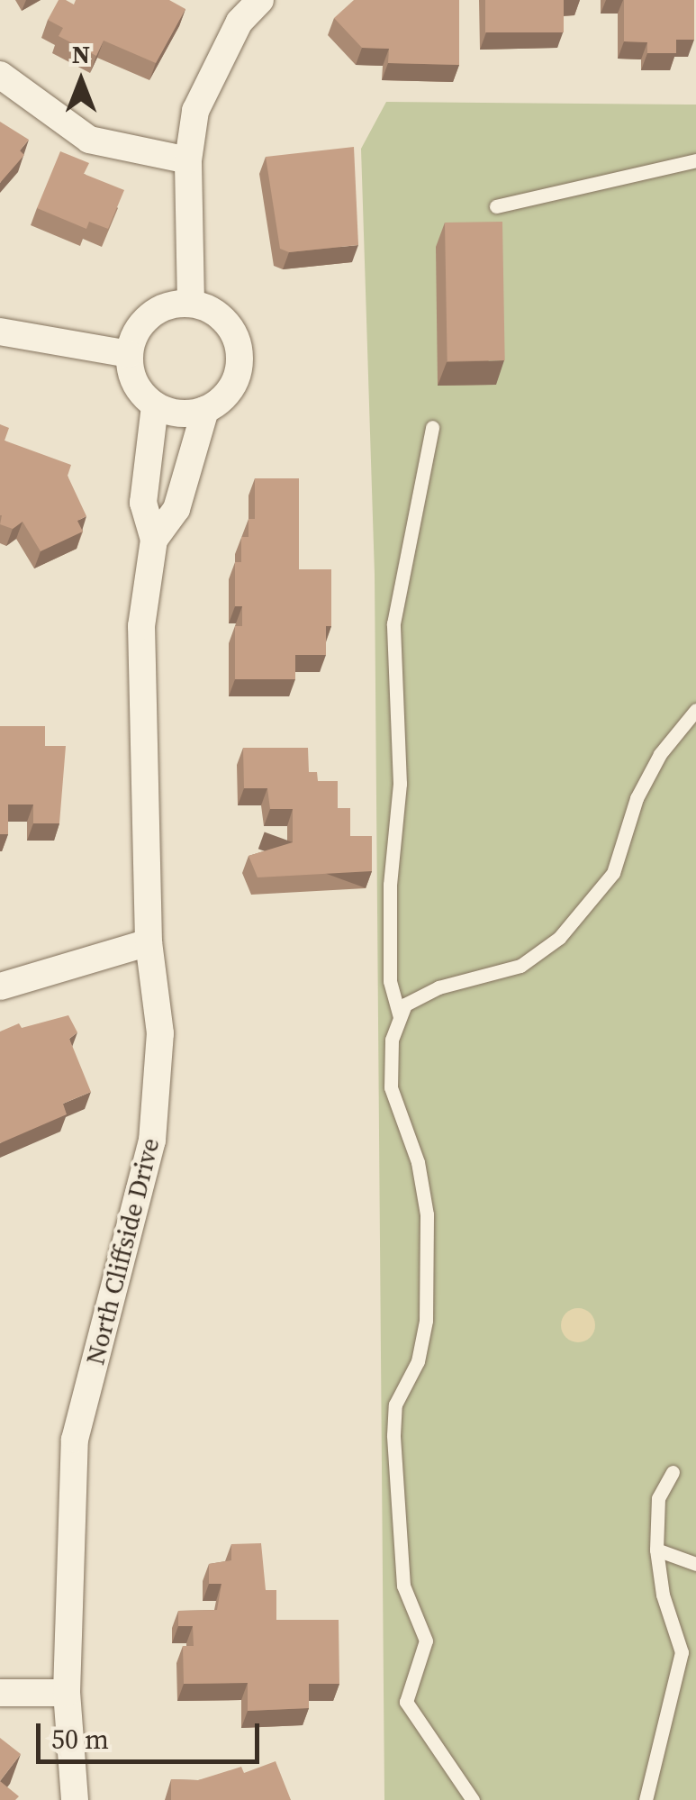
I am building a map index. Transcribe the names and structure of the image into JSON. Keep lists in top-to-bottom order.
{
  "streets": {
    "street": ["North Cliffside Drive"]
  },
  "scale_bar": "50 m",
  "north": "top"
}
